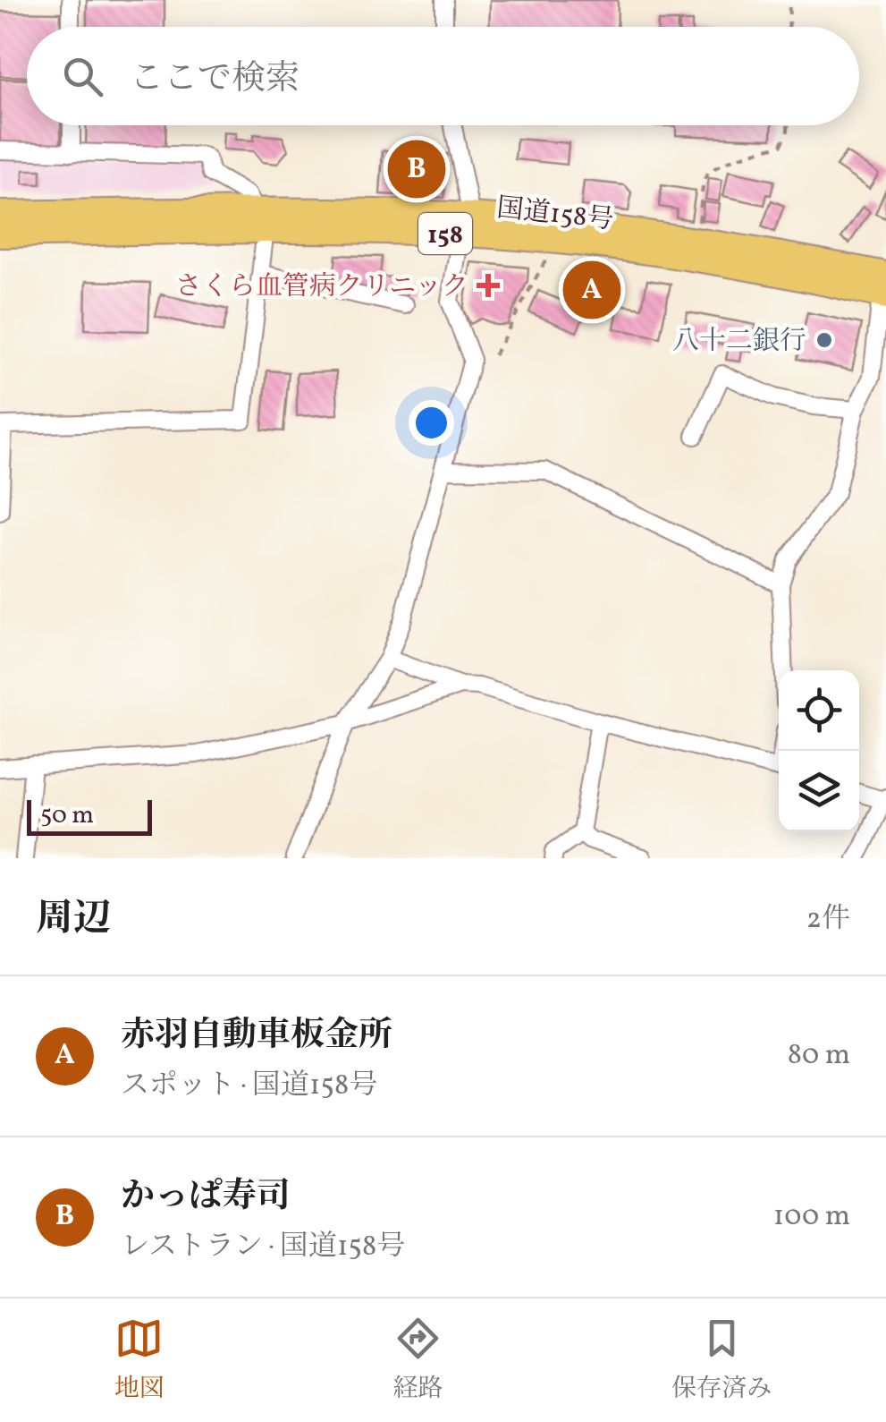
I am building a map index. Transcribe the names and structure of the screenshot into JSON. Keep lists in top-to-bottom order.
{
  "streets": {
    "highway": ["国道158号", "158"]
  },
  "places": {
    "health": ["さくら血管病クリニック"],
    "other": ["八十二銀行"]
  },
  "scale_bar": "50 m",
  "page": {
    "search": "ここで検索",
    "pins": ["B", "A"],
    "scale": "50 m",
    "heading": ["周辺", "2件"],
    "list": [
      {
        "mark": "A",
        "name": "赤羽自動車板金所",
        "note": "スポット · 国道158号",
        "value": "80 m"
      },
      {
        "mark": "B",
        "name": "かっぱ寿司",
        "note": "レストラン · 国道158号",
        "value": "100 m"
      }
    ],
    "nav": ["地図", "経路", "保存済み"]
  }
}
